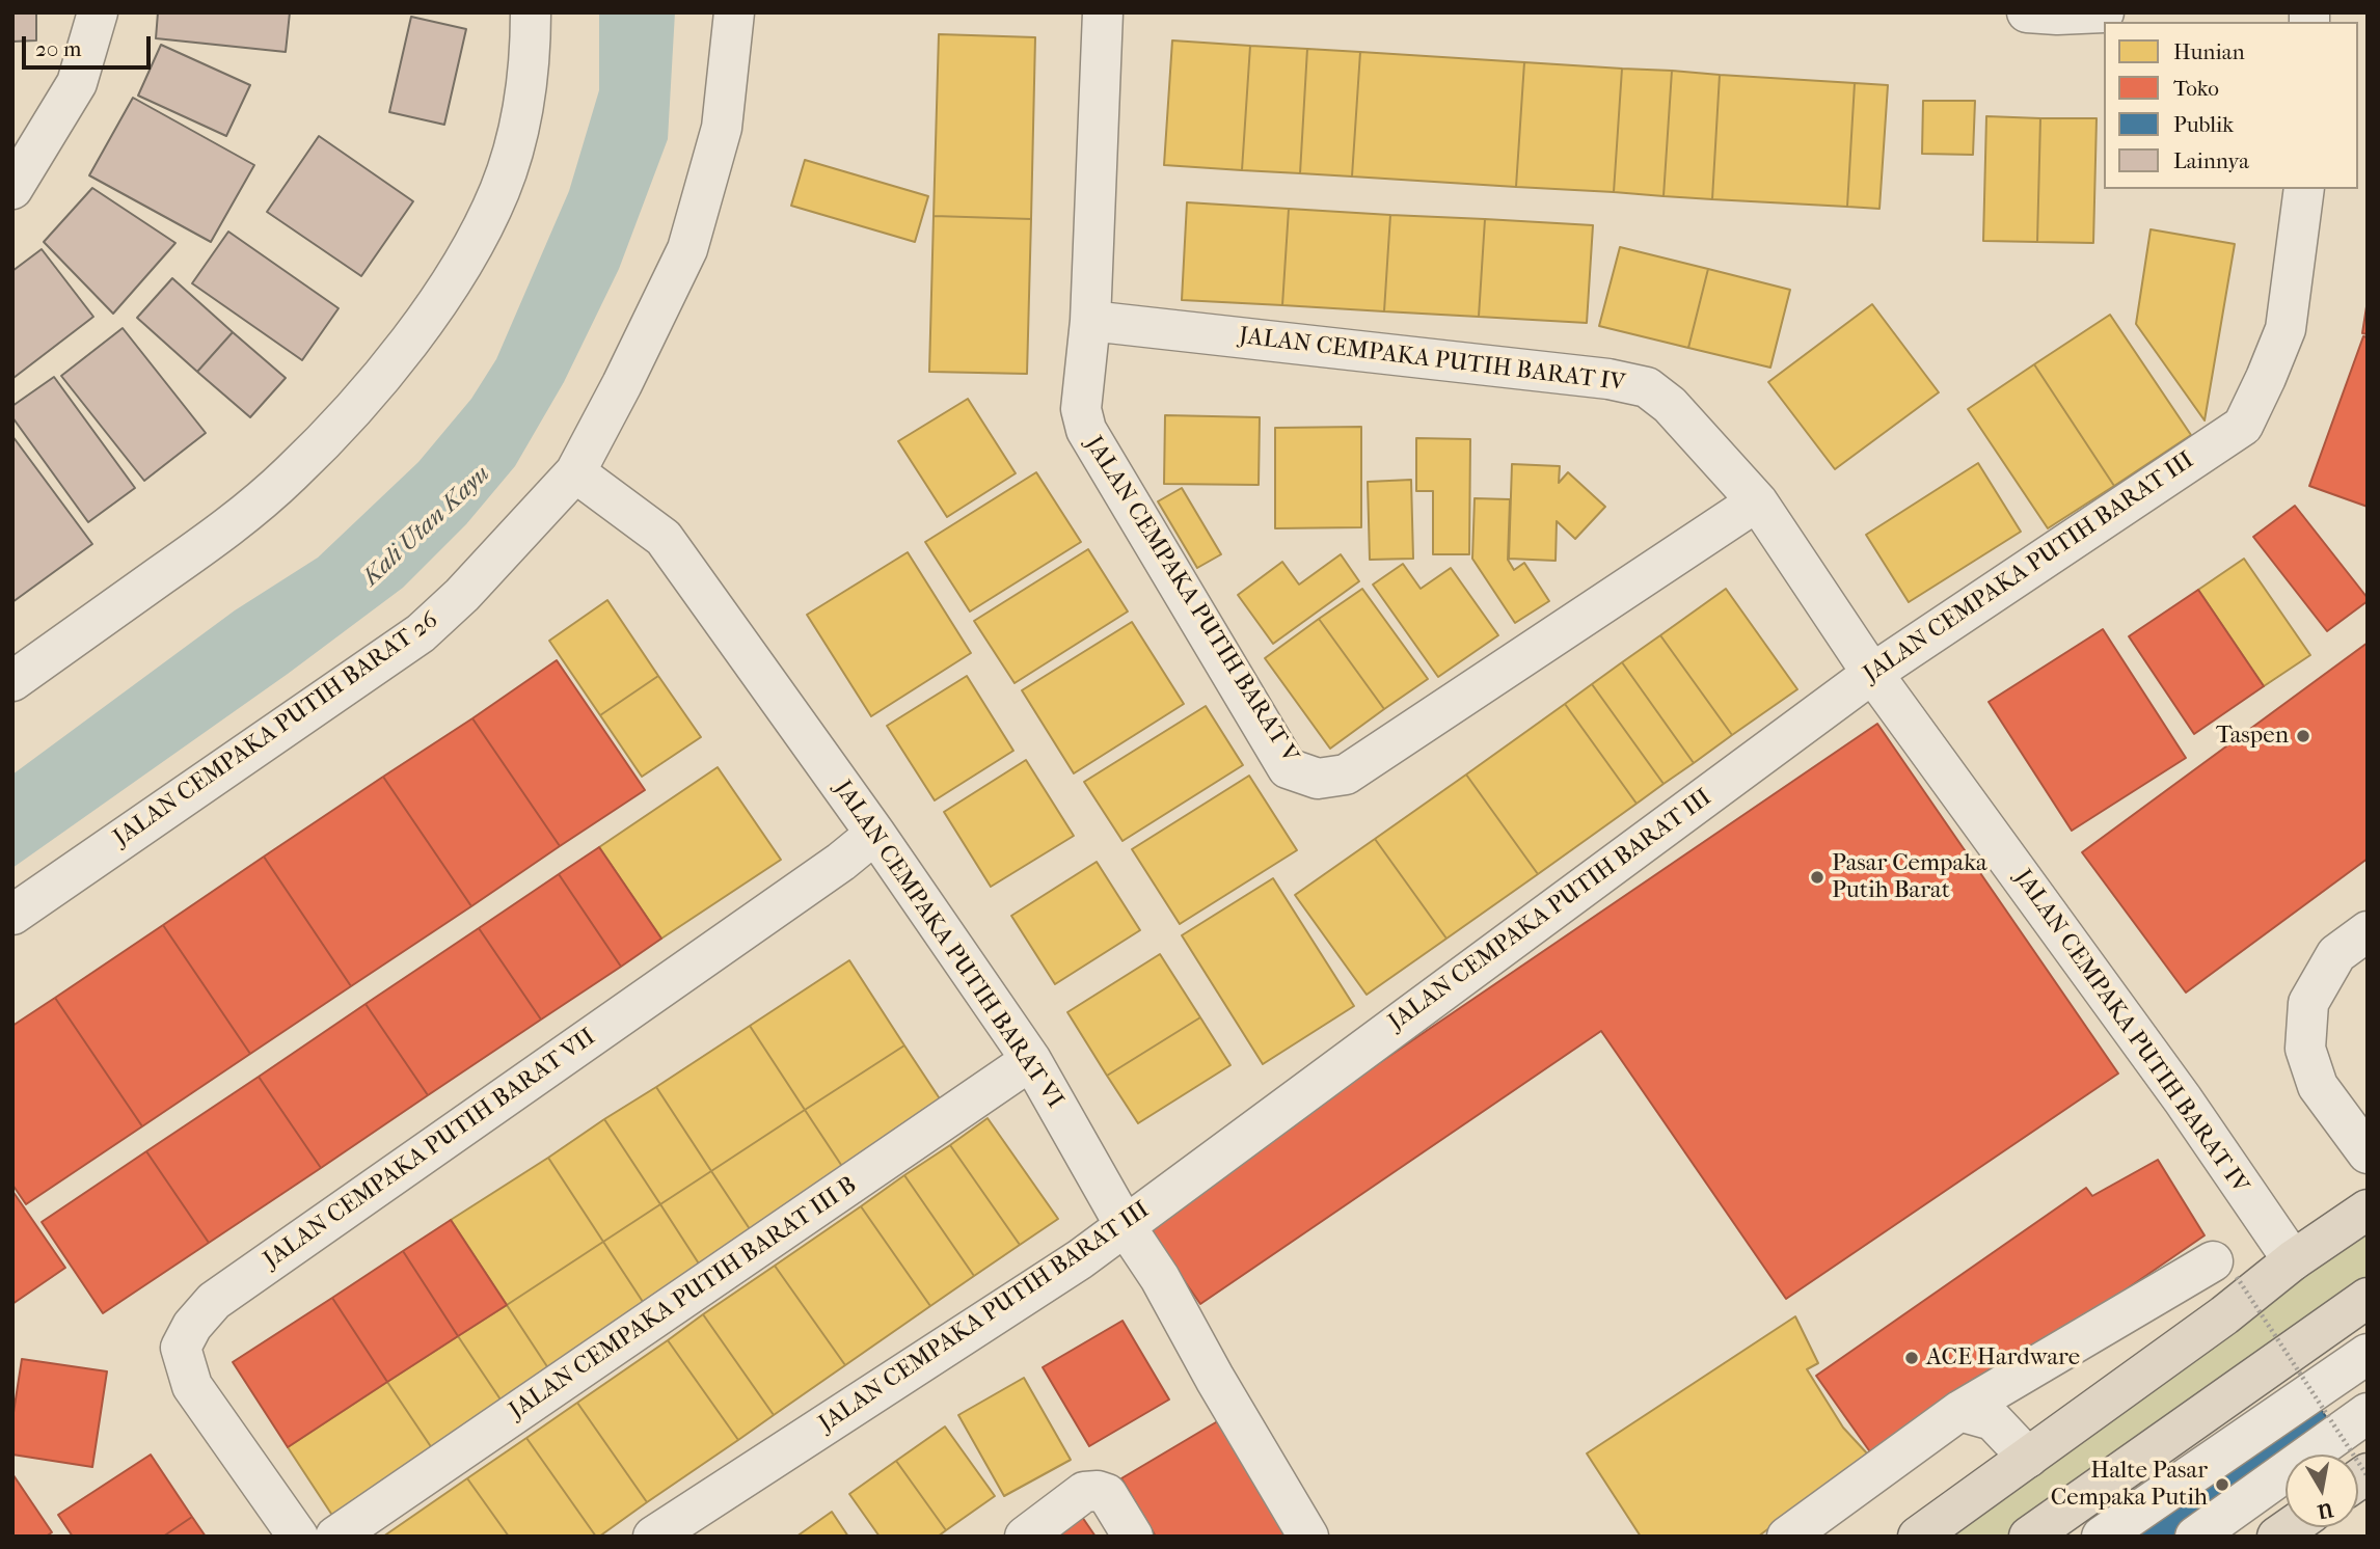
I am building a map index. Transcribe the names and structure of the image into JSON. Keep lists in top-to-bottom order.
{
  "streets": {
    "street": [
      "JALAN CEMPAKA PUTIH BARAT IV",
      "JALAN CEMPAKA PUTIH BARAT III",
      "JALAN CEMPAKA PUTIH BARAT V",
      "JALAN CEMPAKA PUTIH BARAT 26",
      "JALAN CEMPAKA PUTIH BARAT VI",
      "JALAN CEMPAKA PUTIH BARAT VII",
      "JALAN CEMPAKA PUTIH BARAT III B"
    ]
  },
  "crossings": [
    ["JALAN CEMPAKA PUTIH BARAT IV", "JALAN CEMPAKA PUTIH BARAT III"],
    ["JALAN CEMPAKA PUTIH BARAT IV", "JALAN CEMPAKA PUTIH BARAT V"],
    ["JALAN CEMPAKA PUTIH BARAT III", "JALAN CEMPAKA PUTIH BARAT VI"],
    ["JALAN CEMPAKA PUTIH BARAT 26", "JALAN CEMPAKA PUTIH BARAT VI"],
    ["JALAN CEMPAKA PUTIH BARAT VI", "JALAN CEMPAKA PUTIH BARAT VII"],
    ["JALAN CEMPAKA PUTIH BARAT VI", "JALAN CEMPAKA PUTIH BARAT III B"]
  ],
  "water": ["Kali Utan Kayu"],
  "places": [
    "Taspen",
    "Pasar Cempaka Putih Barat",
    "ACE Hardware",
    "Halte Pasar Cempaka Putih"
  ],
  "legend": [
    "Hunian",
    "Toko",
    "Publik",
    "Lainnya"
  ],
  "scale_bar": "20 m",
  "north": "bottom"
}
